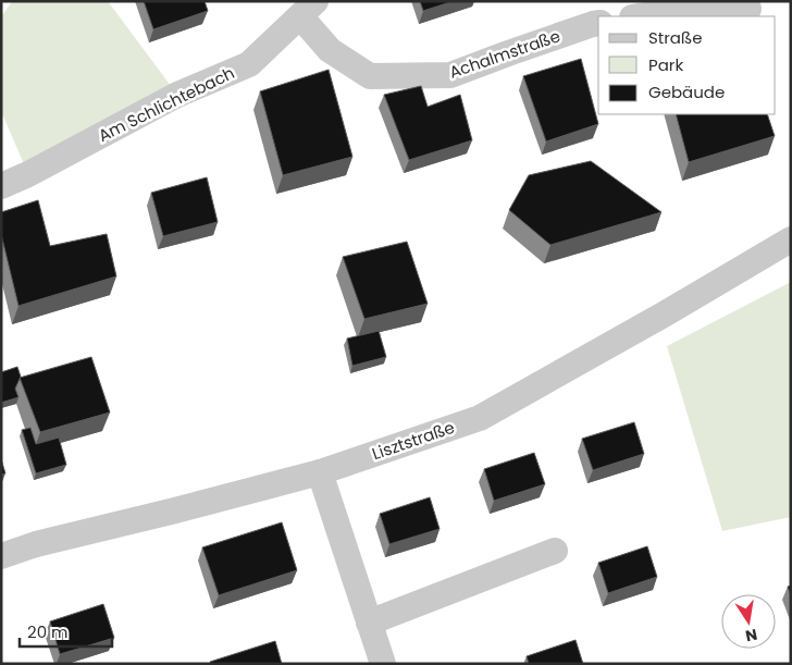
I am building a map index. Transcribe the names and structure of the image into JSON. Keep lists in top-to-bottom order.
{
  "streets": {
    "street": ["Achalmstraße", "Am Schlichtebach", "Lisztstraße"]
  },
  "crossings": [
    ["Achalmstraße", "Am Schlichtebach"]
  ],
  "legend": ["Straße", "Park", "Gebäude"],
  "scale_bar": "20 m",
  "north": "bottom"
}
